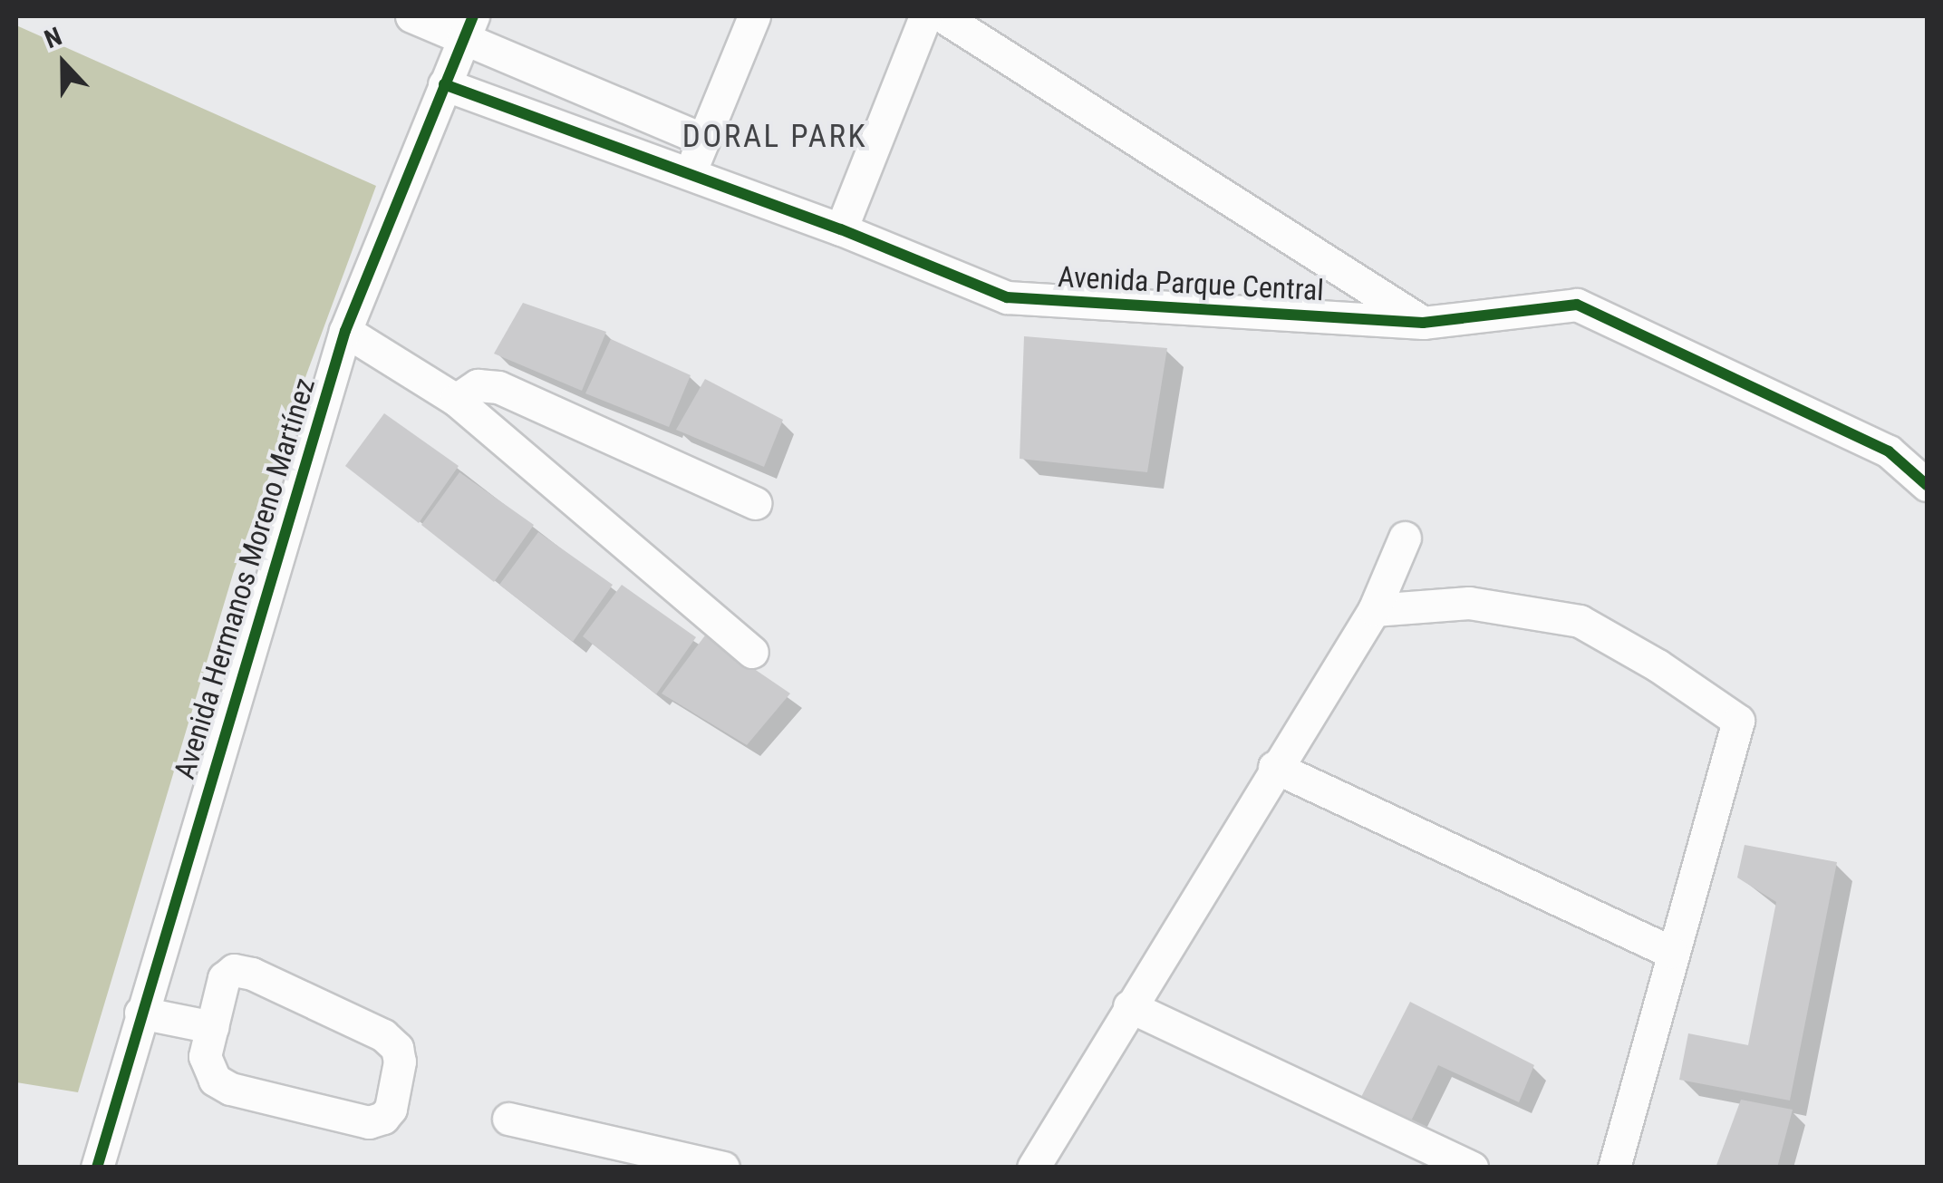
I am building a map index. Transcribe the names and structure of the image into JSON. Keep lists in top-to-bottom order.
{
  "streets": {
    "street": ["Avenida Parque Central", "Avenida Hermanos Moreno Martínez"]
  },
  "crossings": [
    ["Avenida Parque Central", "Avenida Hermanos Moreno Martínez"]
  ],
  "districts": ["DORAL PARK"],
  "north": "top"
}
